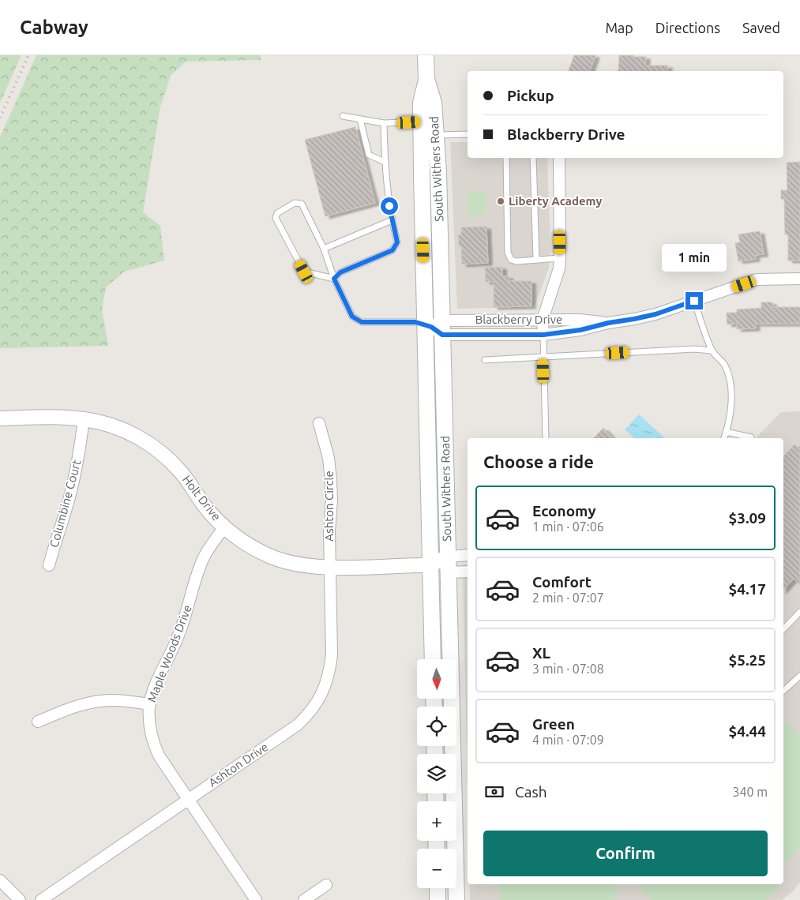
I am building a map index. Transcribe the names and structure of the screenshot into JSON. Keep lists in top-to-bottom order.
{
  "streets": {
    "main road": ["South Withers Road"],
    "street": [
      "Blackberry Drive",
      "Holt Drive",
      "Columbine Court",
      "Ashton Circle",
      "Maple Woods Drive",
      "Ashton Drive"
    ]
  },
  "crossings": [
    ["South Withers Road", "Blackberry Drive"],
    ["South Withers Road", "Holt Drive"],
    ["Holt Drive", "Columbine Court"],
    ["Holt Drive", "Ashton Circle"],
    ["Holt Drive", "Maple Woods Drive"],
    ["Holt Drive", "Ashton Drive"],
    ["Ashton Circle", "Ashton Drive"],
    ["Maple Woods Drive", "Ashton Drive"]
  ],
  "places": ["Liberty Academy"],
  "north": "bottom",
  "page": {
    "header": "Cabway",
    "nav": ["Map", "Directions", "Saved"],
    "banner": ["Pickup", "Blackberry Drive"],
    "bubble": "1 min",
    "heading": "Choose a ride",
    "list": [
      {
        "name": "Economy",
        "note": "1 min · 07:06",
        "value": "$3.09"
      },
      {
        "name": "Comfort",
        "note": "2 min · 07:07",
        "value": "$4.17"
      },
      {
        "name": "XL",
        "note": "3 min · 07:08",
        "value": "$5.25"
      },
      {
        "name": "Green",
        "note": "4 min · 07:09",
        "value": "$4.44"
      }
    ],
    "map_buttons": ["+", "−"],
    "pay": ["Cash", "340 m"],
    "buttons": "Confirm"
  }
}
